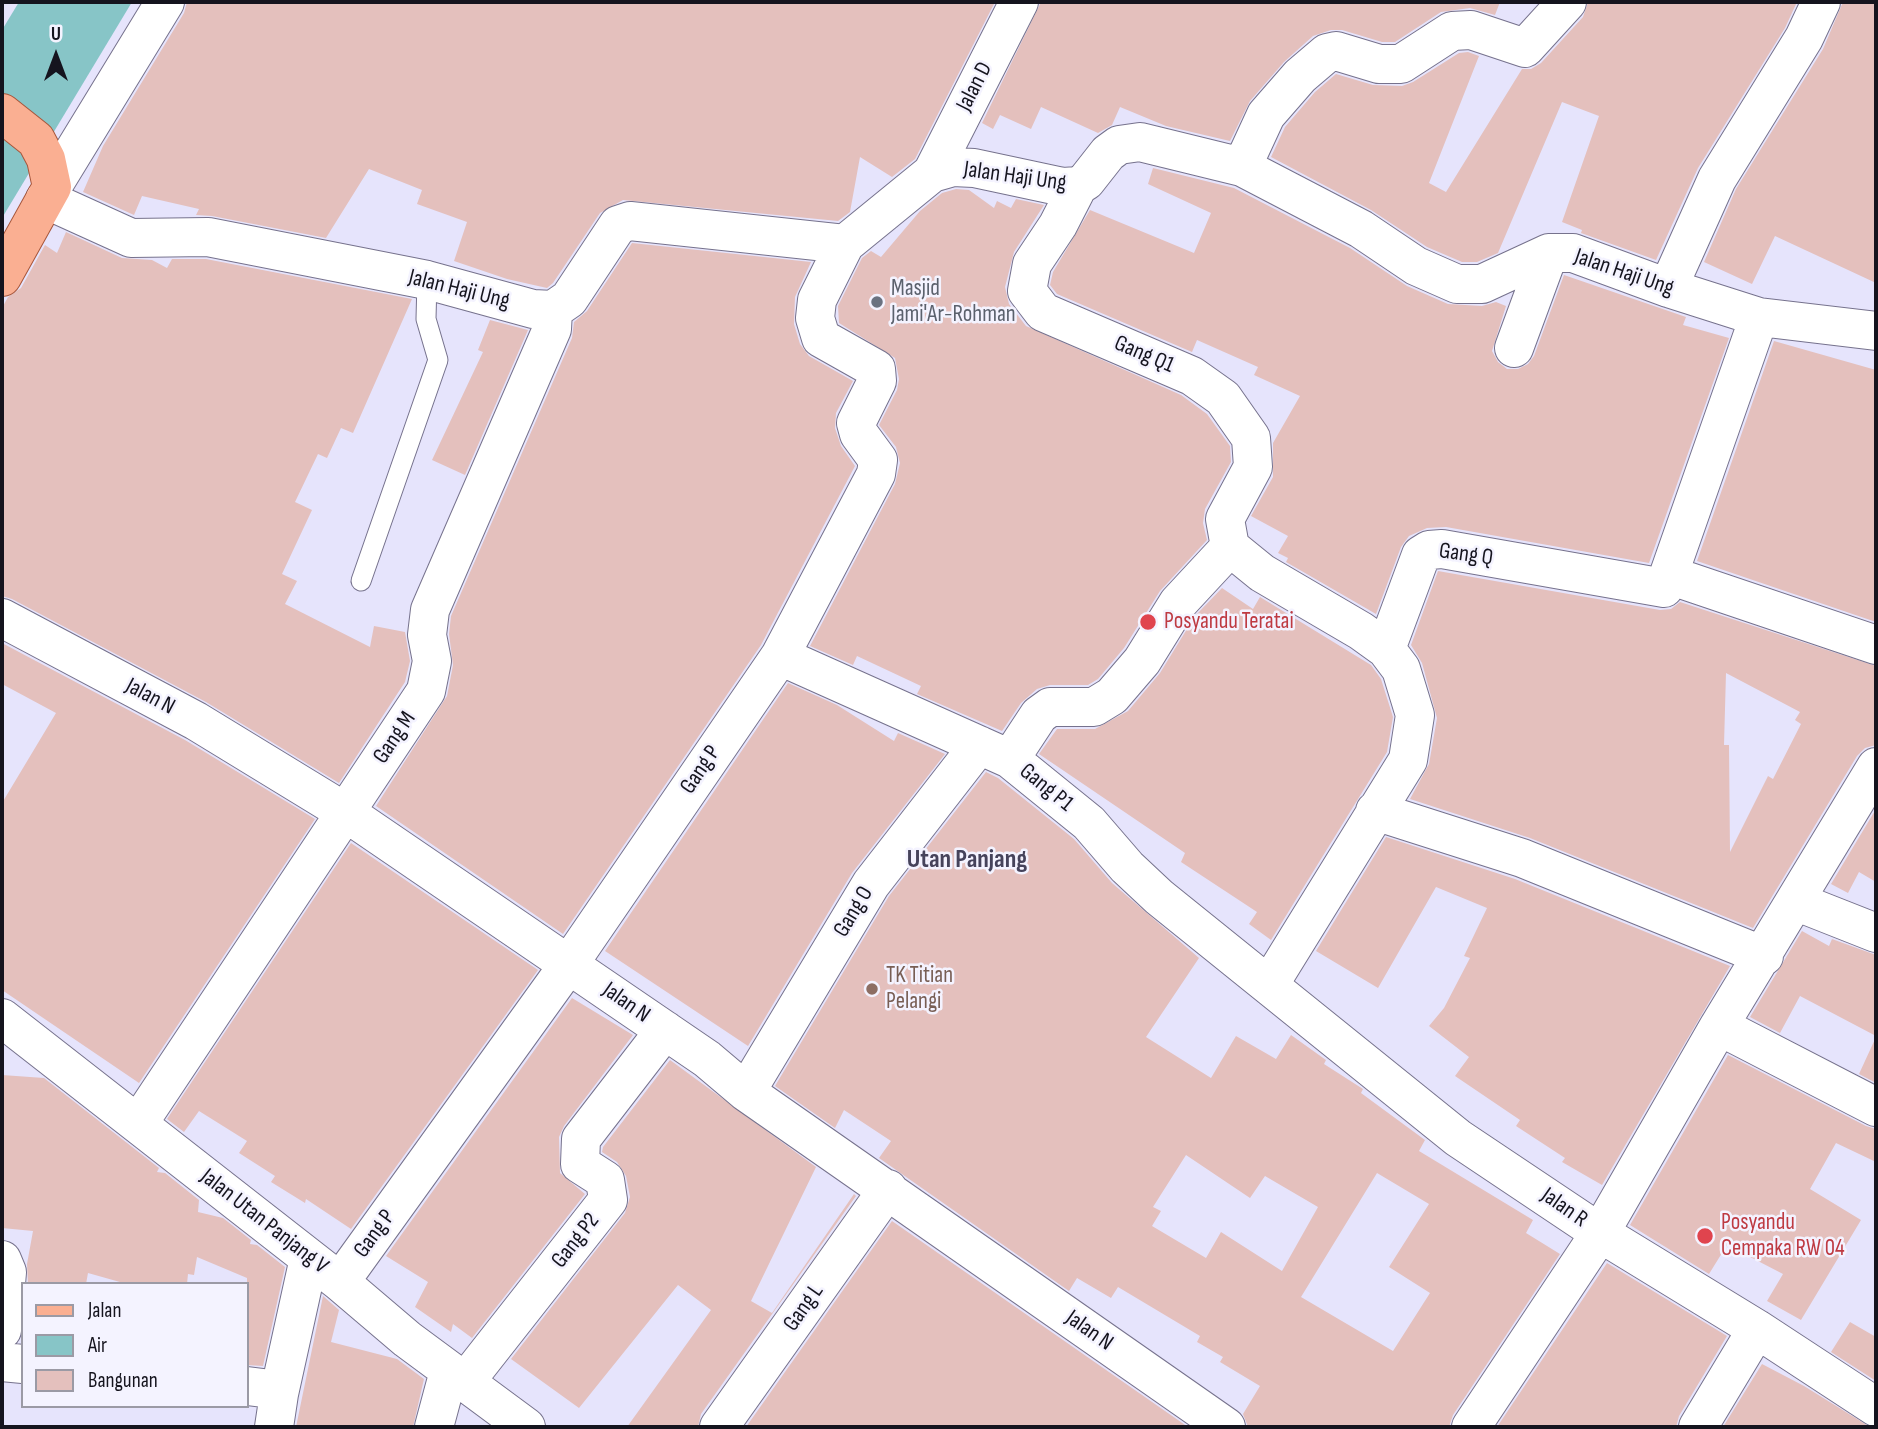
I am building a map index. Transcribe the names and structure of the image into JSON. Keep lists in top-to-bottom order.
{
  "streets": {
    "street": [
      "Jalan D",
      "Jalan Haji Ung",
      "Gang Q1",
      "Gang Q",
      "Jalan N",
      "Gang M",
      "Gang P",
      "Gang P1",
      "Gang O",
      "Jalan R",
      "Jalan Utan Panjang V",
      "Gang P2",
      "Gang L"
    ]
  },
  "crossings": [
    ["Jalan D", "Jalan Haji Ung"],
    ["Jalan Haji Ung", "Gang Q1"],
    ["Jalan Haji Ung", "Gang M"],
    ["Jalan Haji Ung", "Gang P"],
    ["Jalan N", "Gang M"],
    ["Jalan N", "Gang P"],
    ["Jalan N", "Gang O"],
    ["Jalan N", "Gang P2"],
    ["Jalan N", "Gang L"],
    ["Gang M", "Jalan Utan Panjang V"],
    ["Gang P", "Gang P1"],
    ["Gang P", "Jalan Utan Panjang V"],
    ["Gang P1", "Gang O"],
    ["Gang P1", "Jalan R"],
    ["Jalan Utan Panjang V", "Gang P2"]
  ],
  "districts": ["Utan Panjang"],
  "places": [
    "Masjid Jami'Ar-Rohman",
    "Posyandu Teratai",
    "TK Titian Pelangi",
    "Posyandu Cempaka RW 04"
  ],
  "legend": ["Jalan", "Air", "Bangunan"],
  "north": "top"
}
